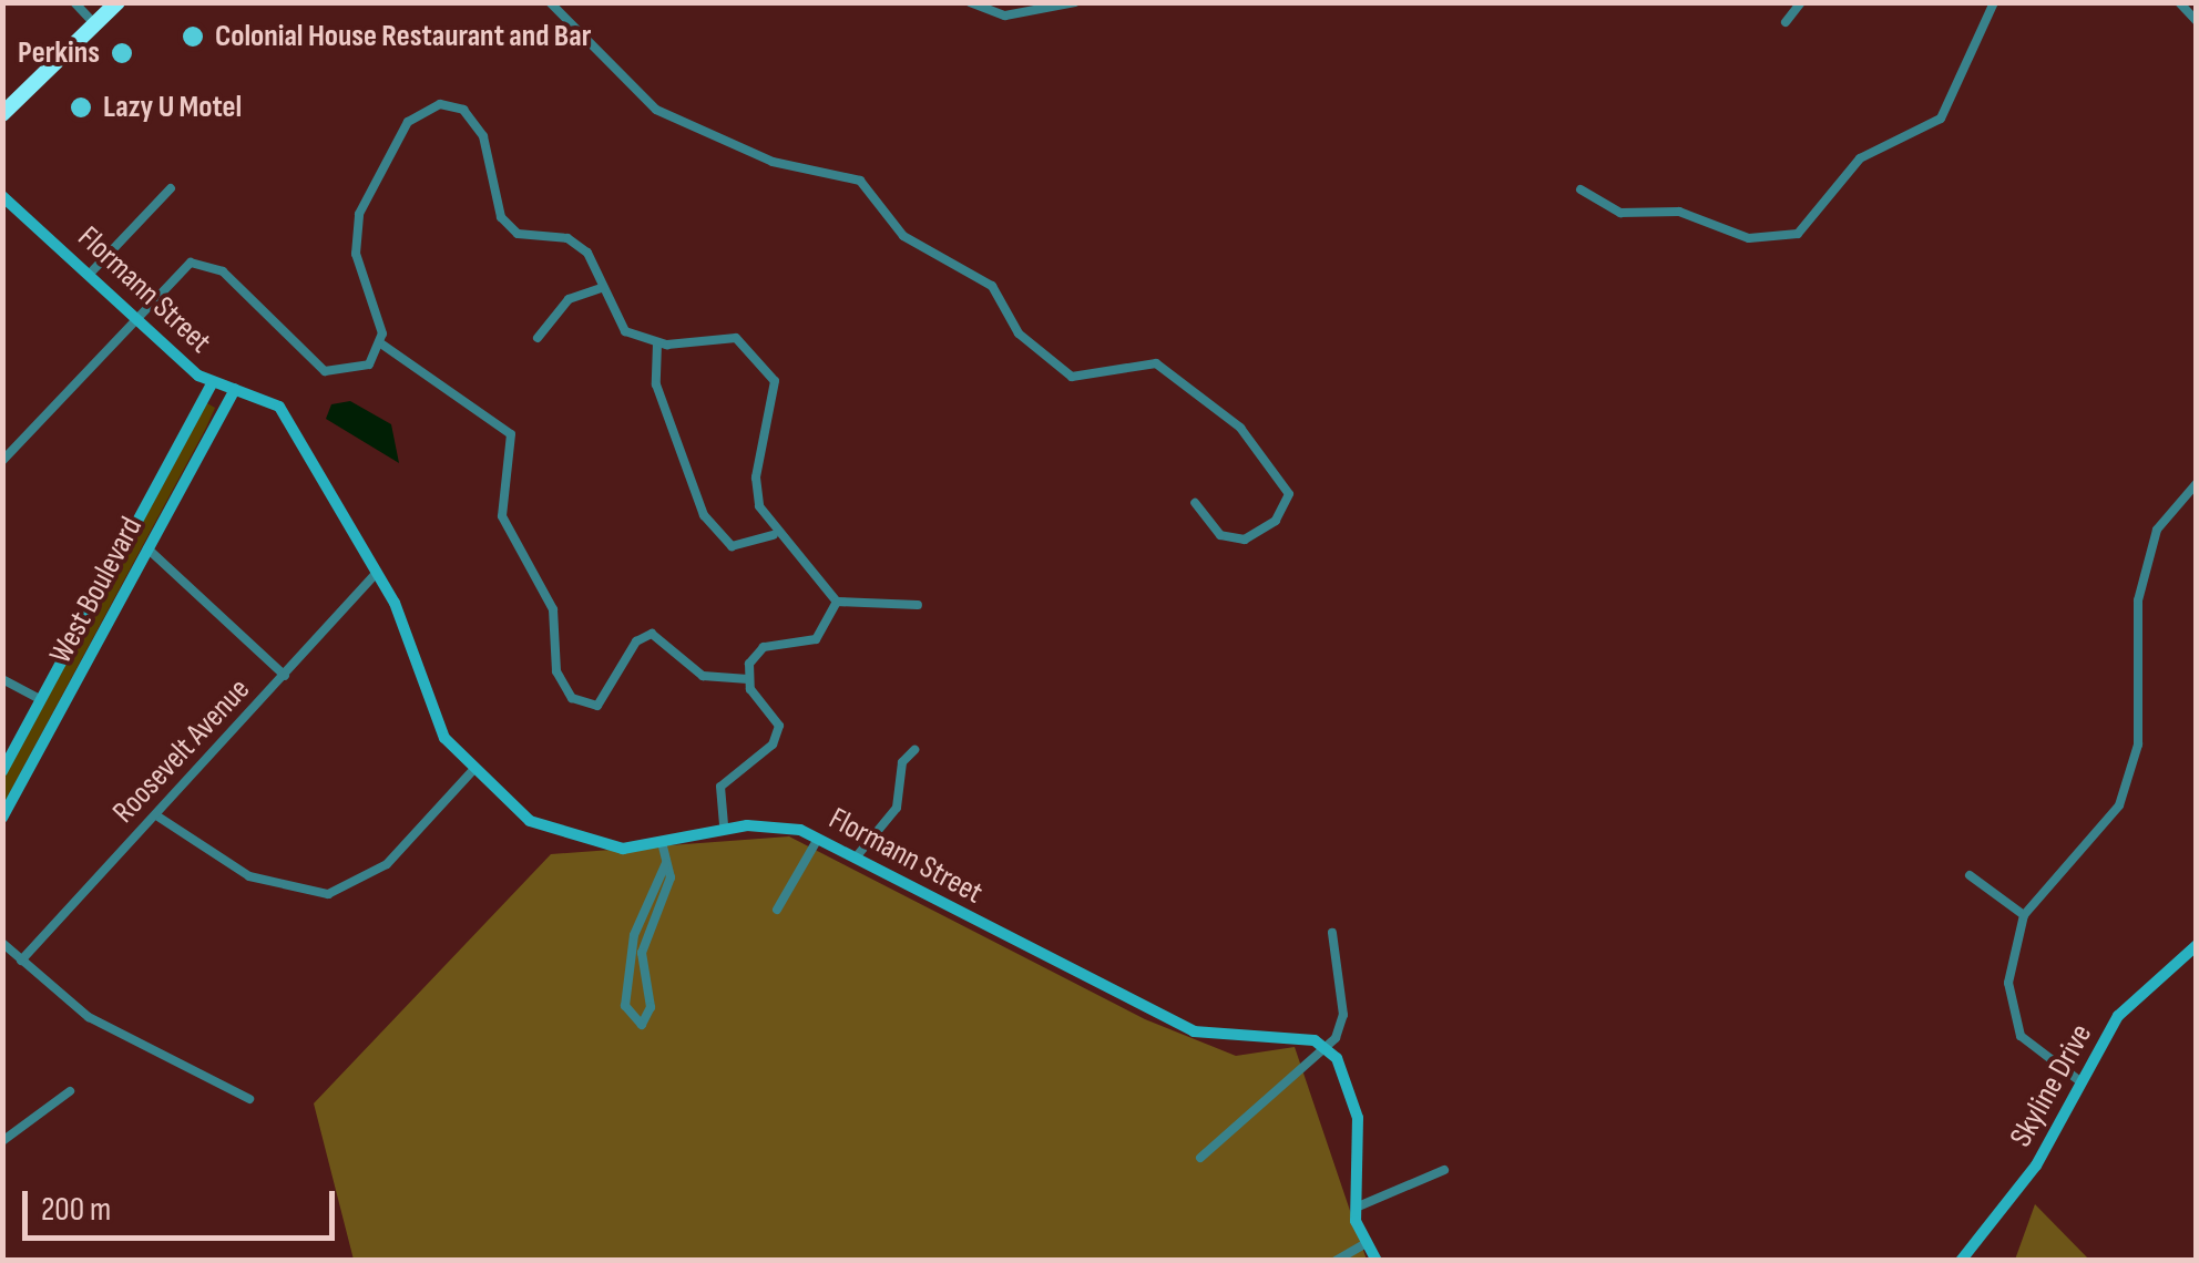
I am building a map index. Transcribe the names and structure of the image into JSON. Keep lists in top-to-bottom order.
{
  "streets": {
    "street": [
      "Flormann Street",
      "West Boulevard",
      "Roosevelt Avenue",
      "Skyline Drive"
    ]
  },
  "crossings": [
    ["Flormann Street", "West Boulevard"],
    ["Flormann Street", "Roosevelt Avenue"]
  ],
  "places": ["Colonial House Restaurant and Bar", "Perkins", "Lazy U Motel"],
  "scale_bar": "200 m"
}
